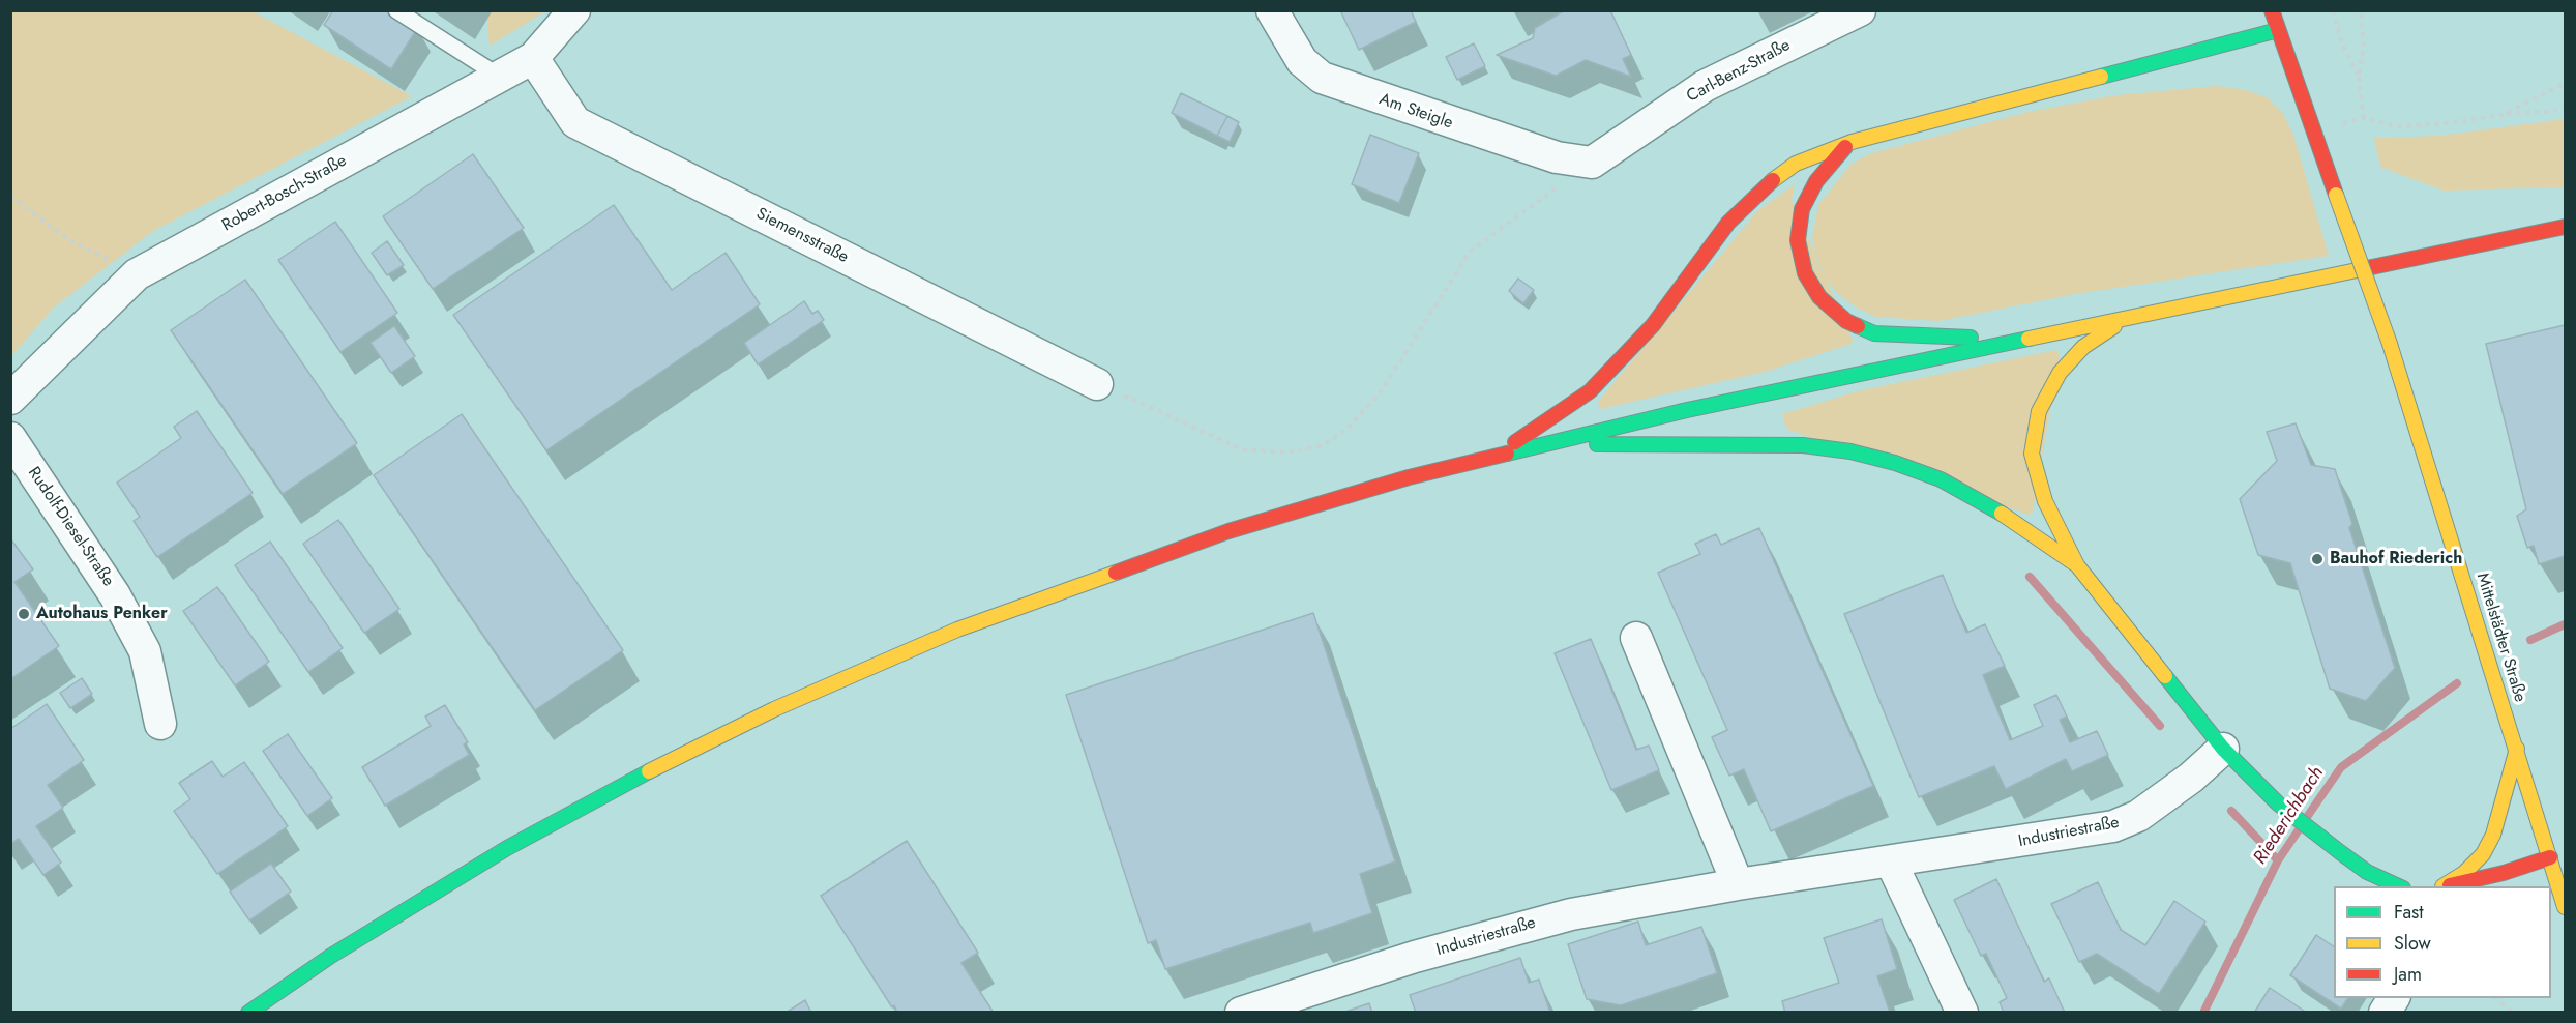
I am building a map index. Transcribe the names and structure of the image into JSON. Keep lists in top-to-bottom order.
{
  "streets": {
    "main road": ["Mittelstädter Straße"],
    "street": [
      "Carl-Benz-Straße",
      "Am Steigle",
      "Robert-Bosch-Straße",
      "Siemensstraße",
      "Rudolf-Diesel-Straße",
      "Industriestraße"
    ]
  },
  "crossings": [
    ["Carl-Benz-Straße", "Am Steigle"],
    ["Robert-Bosch-Straße", "Siemensstraße"]
  ],
  "water": ["Riederichbach"],
  "places": ["Bauhof Riederich", "Autohaus Penker"],
  "legend": ["Fast", "Slow", "Jam"]
}
